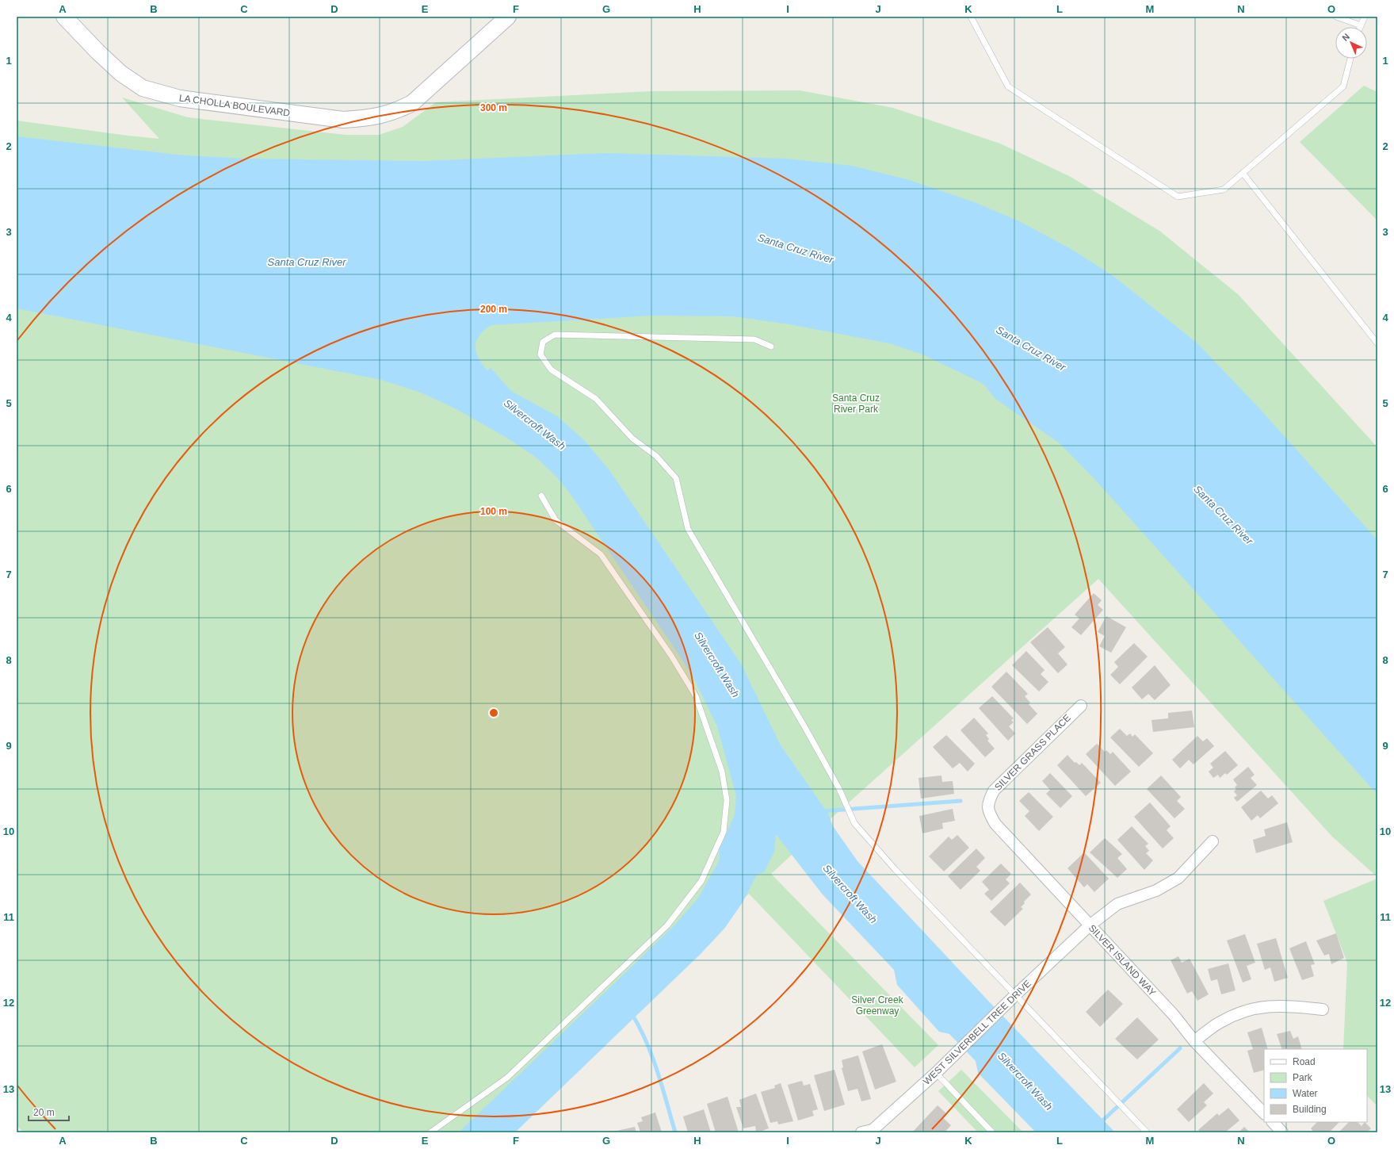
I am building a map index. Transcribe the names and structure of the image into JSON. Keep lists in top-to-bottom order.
{
  "streets": {
    "street": [
      "LA CHOLLA BOULEVARD",
      "SILVER GRASS PLACE",
      "SILVER ISLAND WAY",
      "WEST SILVERBELL TREE DRIVE"
    ]
  },
  "crossings": [
    ["SILVER GRASS PLACE", "SILVER ISLAND WAY"],
    ["SILVER ISLAND WAY", "WEST SILVERBELL TREE DRIVE"]
  ],
  "water": ["Santa Cruz River", "Silvercroft Wash"],
  "parks": ["Santa Cruz River Park", "Silver Creek Greenway"],
  "legend": [
    "Road",
    "Park",
    "Water",
    "Building"
  ],
  "scale_bar": "20 m",
  "north": "top left",
  "grid": {
    "columns": [
      "A",
      "B",
      "C",
      "D",
      "E",
      "F",
      "G",
      "H",
      "I",
      "J",
      "K",
      "L",
      "M",
      "N",
      "O"
    ],
    "rows": [
      "1",
      "2",
      "3",
      "4",
      "5",
      "6",
      "7",
      "8",
      "9",
      "10",
      "11",
      "12",
      "13"
    ]
  },
  "rings": ["300 m", "200 m", "100 m"]
}
